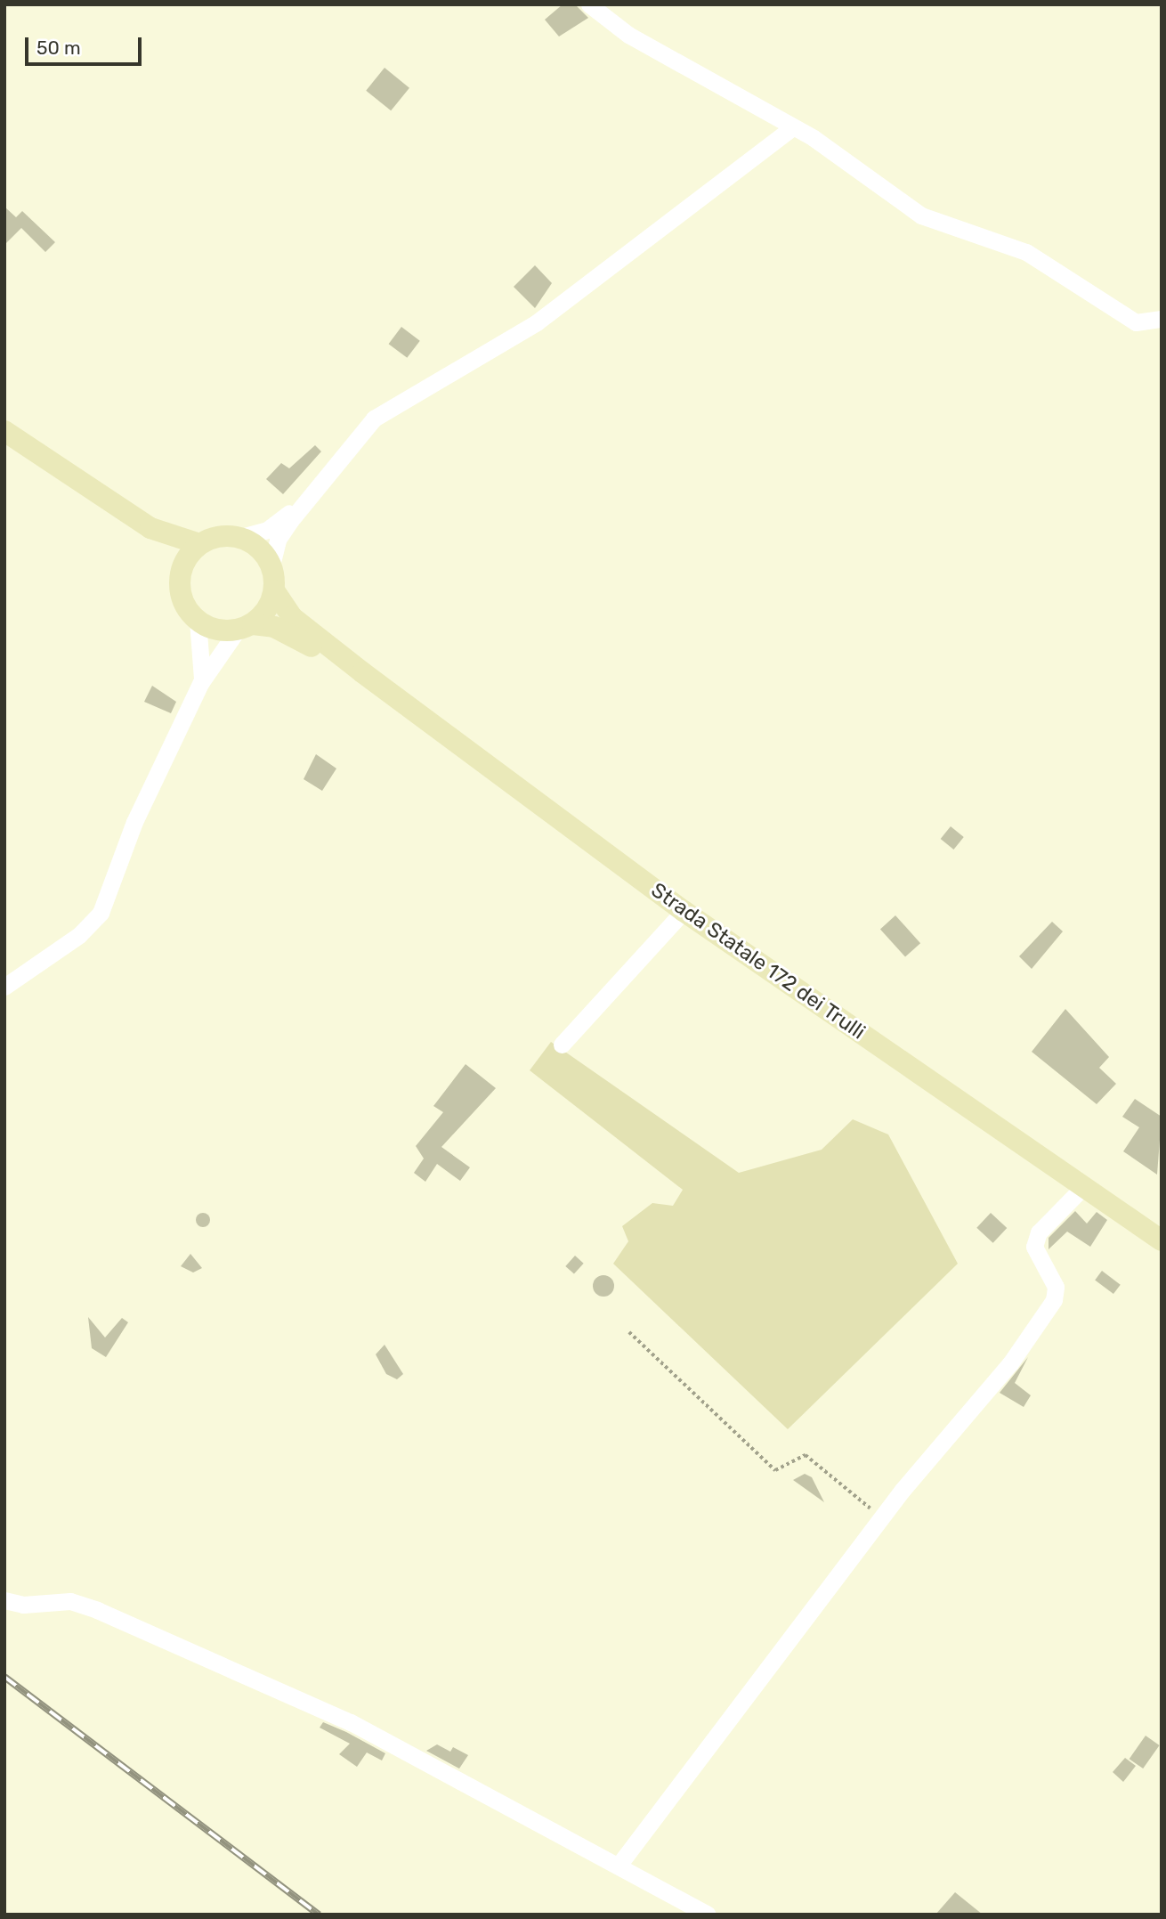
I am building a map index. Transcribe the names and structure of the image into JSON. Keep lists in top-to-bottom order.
{
  "streets": {
    "main road": ["Strada Statale 172 dei Trulli"]
  },
  "scale_bar": "50 m"
}
